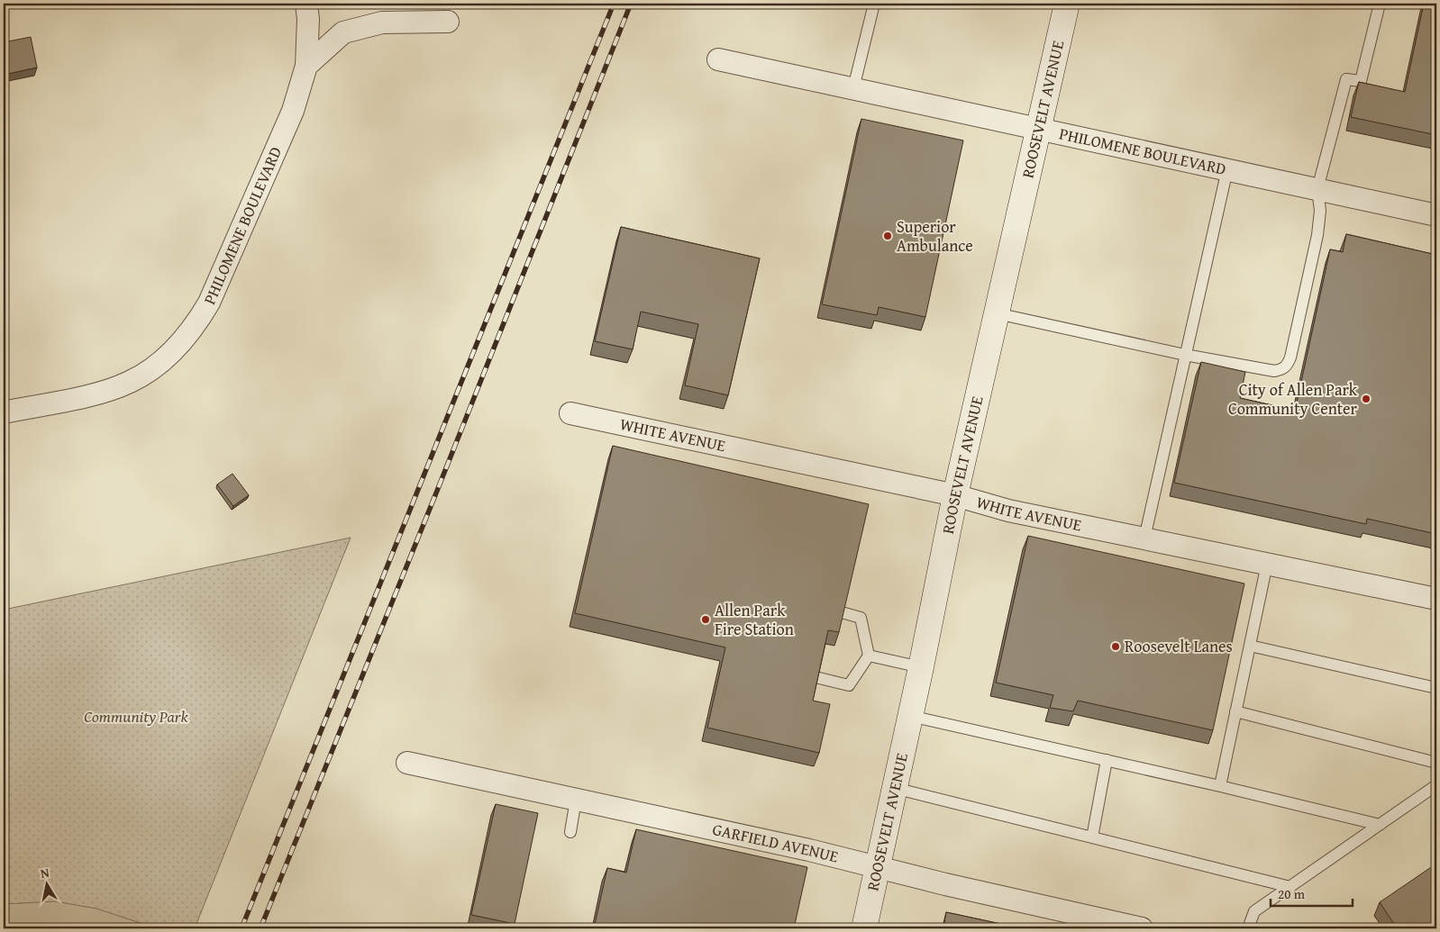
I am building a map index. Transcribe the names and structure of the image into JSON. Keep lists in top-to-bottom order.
{
  "streets": {
    "main road": ["ROOSEVELT AVENUE"],
    "street": ["PHILOMENE BOULEVARD", "WHITE AVENUE", "GARFIELD AVENUE"]
  },
  "crossings": [
    ["ROOSEVELT AVENUE", "PHILOMENE BOULEVARD"],
    ["ROOSEVELT AVENUE", "WHITE AVENUE"],
    ["ROOSEVELT AVENUE", "GARFIELD AVENUE"]
  ],
  "parks": ["Community Park"],
  "places": [
    "Superior Ambulance",
    "City of Allen Park Community Center",
    "Allen Park Fire Station",
    "Roosevelt Lanes"
  ],
  "scale_bar": "20 m",
  "north": "top"
}
